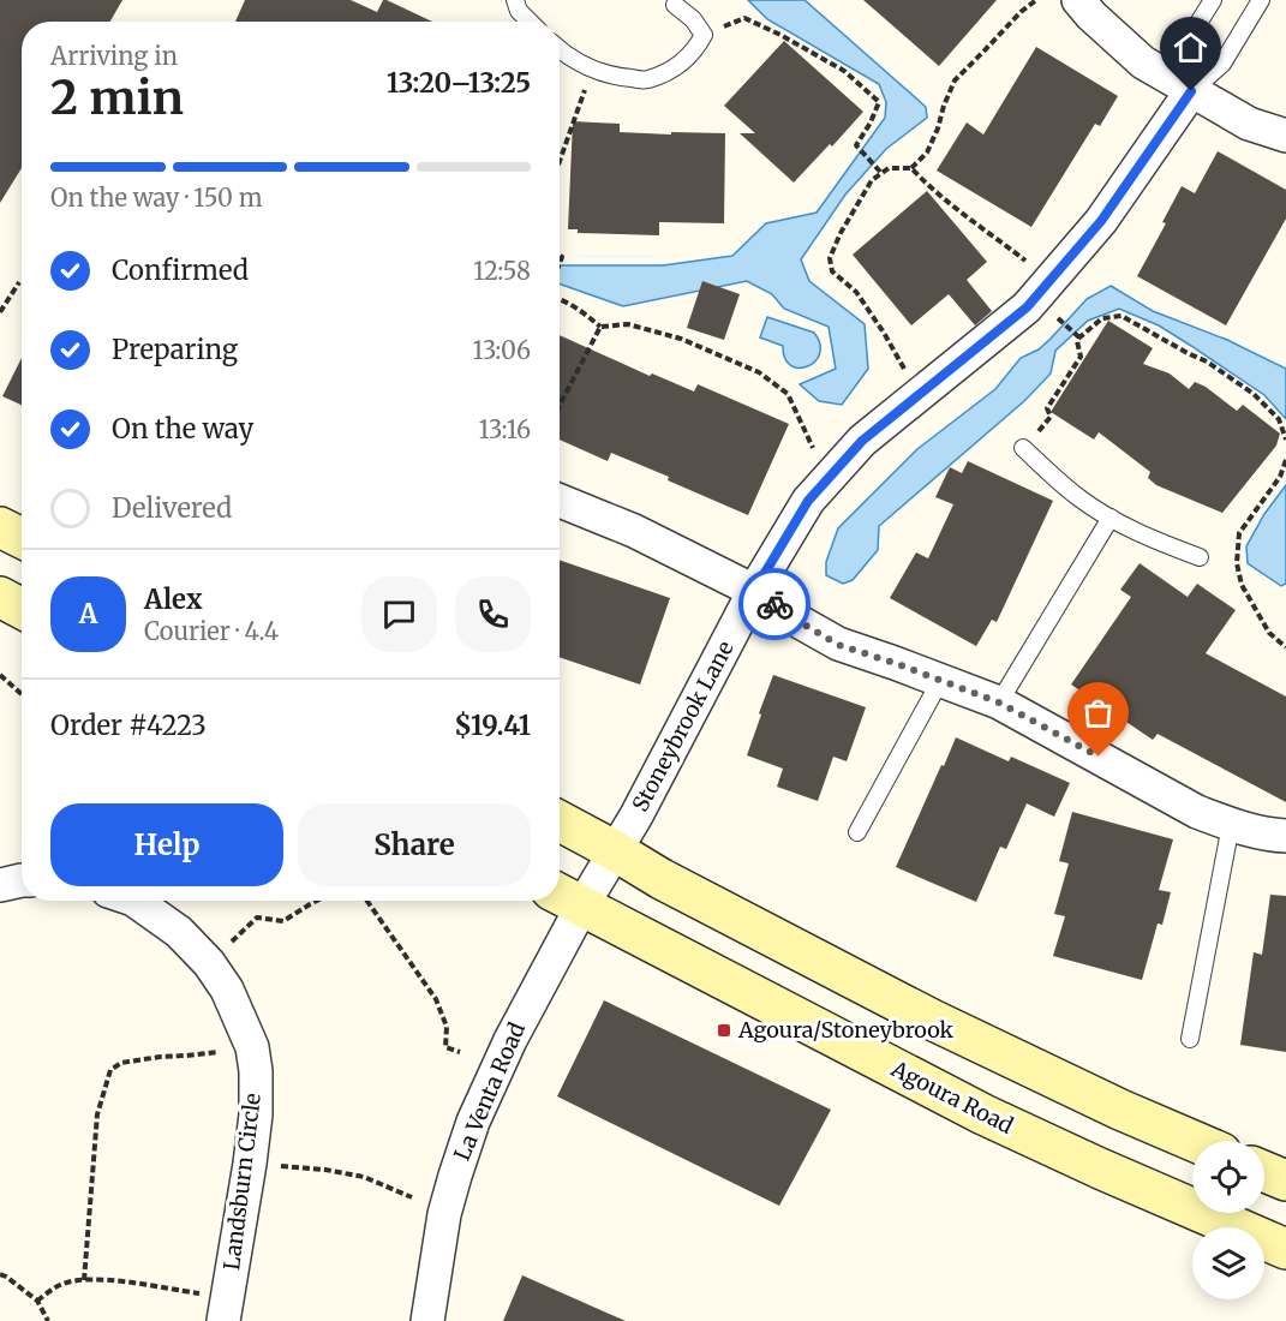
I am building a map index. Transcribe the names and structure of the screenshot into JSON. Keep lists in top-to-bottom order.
{
  "streets": {
    "main road": ["Agoura Road"],
    "street": ["Stoneybrook Lane", "La Venta Road", "Landsburn Circle"]
  },
  "crossings": [
    ["Stoneybrook Lane", "La Venta Road"],
    ["Stoneybrook Lane", "Agoura Road"],
    ["La Venta Road", "Agoura Road"]
  ],
  "places": {
    "transit": ["Agoura/Stoneybrook"]
  },
  "page": {
    "heading": ["2 min", "Arriving in", "13:20–13:25"],
    "panel": [
      "Alex",
      "Courier · 4.4",
      "Order #4223",
      "$19.41"
    ],
    "bar": "On the way · 150 m",
    "list": [
      ["Confirmed", "12:58"],
      ["Preparing", "13:06"],
      ["On the way", "13:16"],
      "Delivered"
    ],
    "round": "A",
    "buttons": ["Help", "Share"]
  }
}
